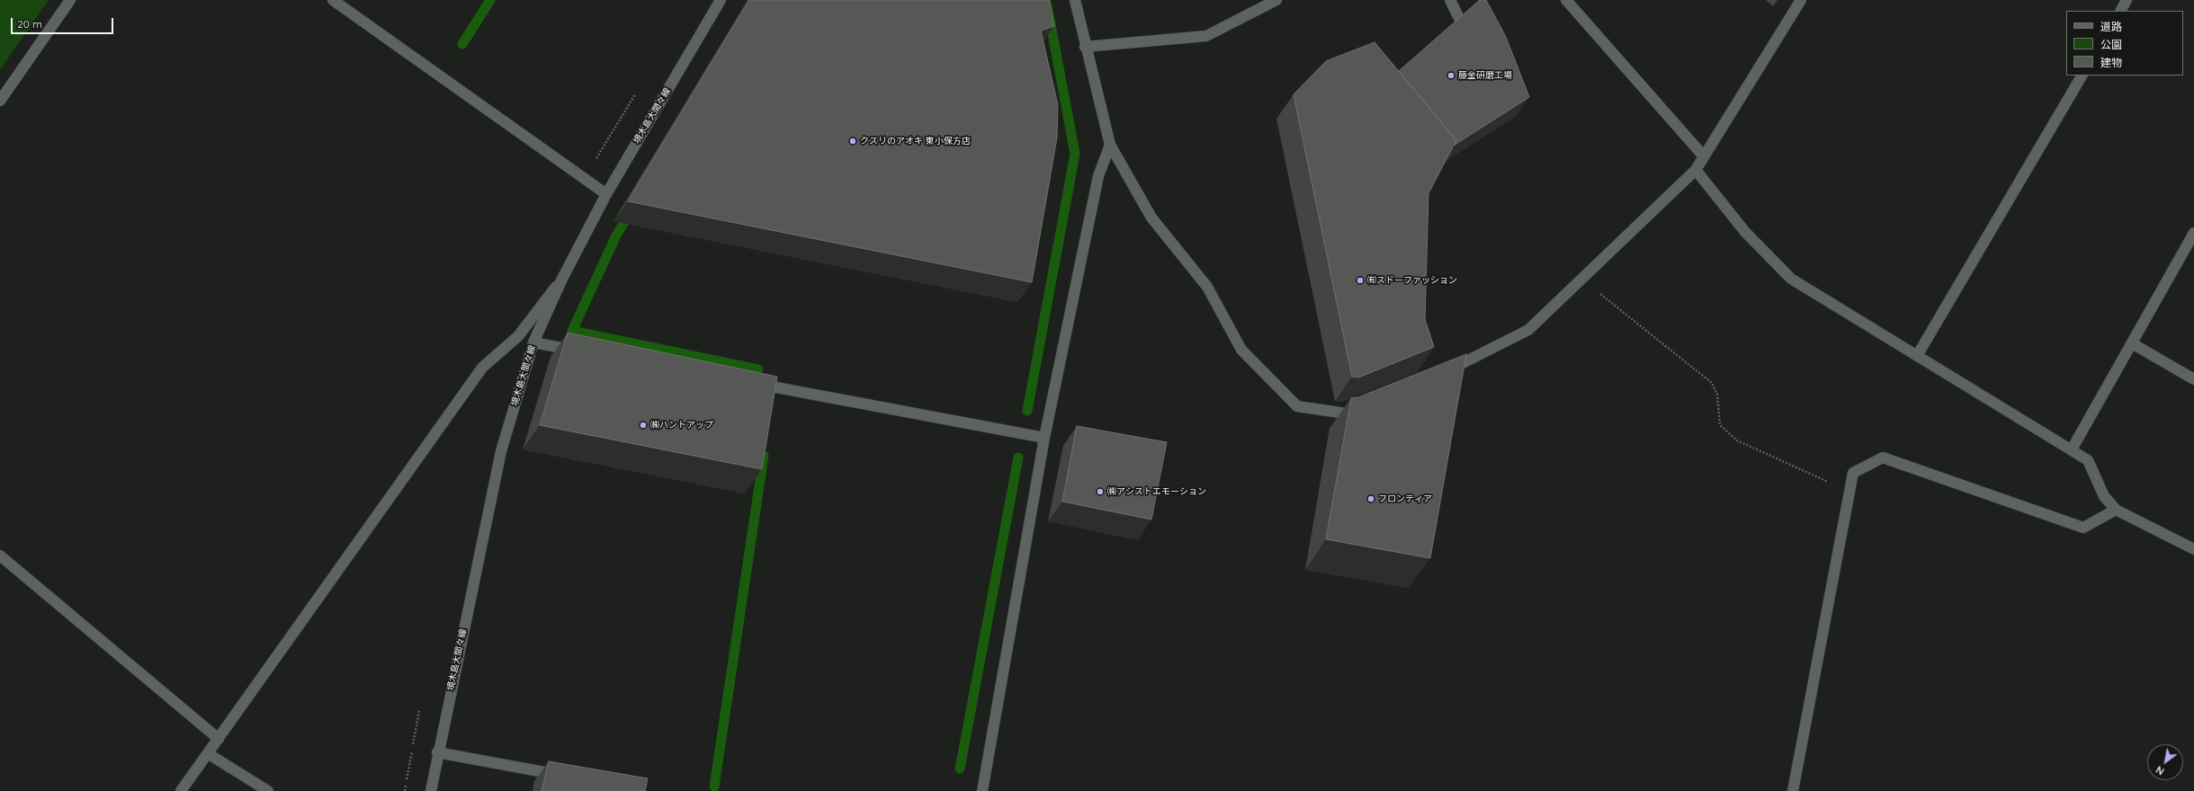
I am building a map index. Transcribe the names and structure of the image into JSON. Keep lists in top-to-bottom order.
{
  "streets": {
    "street": ["境木島大間々線"]
  },
  "places": [
    "藤金研磨工場",
    "クスリのアオキ 東小保方店",
    "㈲スドーファッション",
    "㈱ハントアップ",
    "㈱アシストエモーション",
    "フロンティア"
  ],
  "legend": ["道路", "公園", "建物"],
  "scale_bar": "20 m",
  "north": "bottom left"
}
